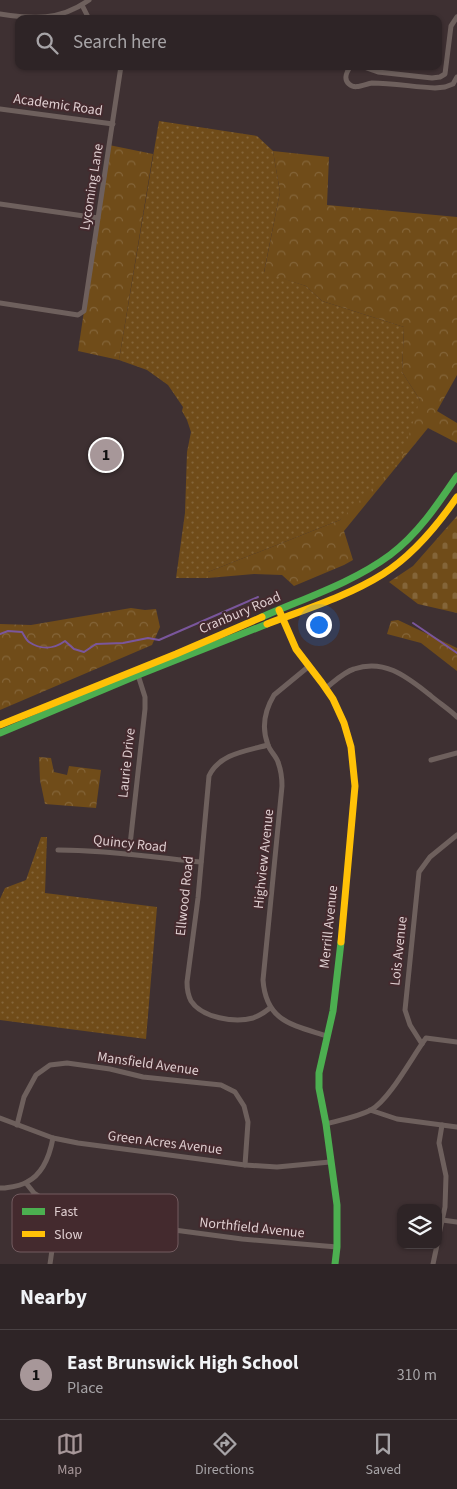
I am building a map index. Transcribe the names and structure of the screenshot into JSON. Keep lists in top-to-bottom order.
{
  "streets": {
    "main road": ["Cranbury Road", "Merrill Avenue"],
    "street": [
      "Academic Road",
      "Lycoming Lane",
      "Laurie Drive",
      "Quincy Road",
      "Highview Avenue",
      "Ellwood Road",
      "Lois Avenue",
      "Mansfield Avenue",
      "Green Acres Avenue",
      "Northfield Avenue"
    ]
  },
  "crossings": [
    ["Academic Road", "Lycoming Lane"],
    ["Cranbury Road", "Laurie Drive"],
    ["Cranbury Road", "Merrill Avenue"],
    ["Laurie Drive", "Quincy Road"],
    ["Quincy Road", "Ellwood Road"],
    ["Highview Avenue", "Ellwood Road"],
    ["Highview Avenue", "Merrill Avenue"],
    ["Merrill Avenue", "Green Acres Avenue"],
    ["Merrill Avenue", "Northfield Avenue"],
    ["Mansfield Avenue", "Green Acres Avenue"]
  ],
  "legend": ["Fast", "Slow"],
  "page": {
    "search": "Search here",
    "pins": "1",
    "heading": "Nearby",
    "list": [
      {
        "mark": "1",
        "name": "East Brunswick High School",
        "note": "Place",
        "value": "310 m"
      }
    ],
    "nav": ["Map", "Directions", "Saved"]
  }
}
